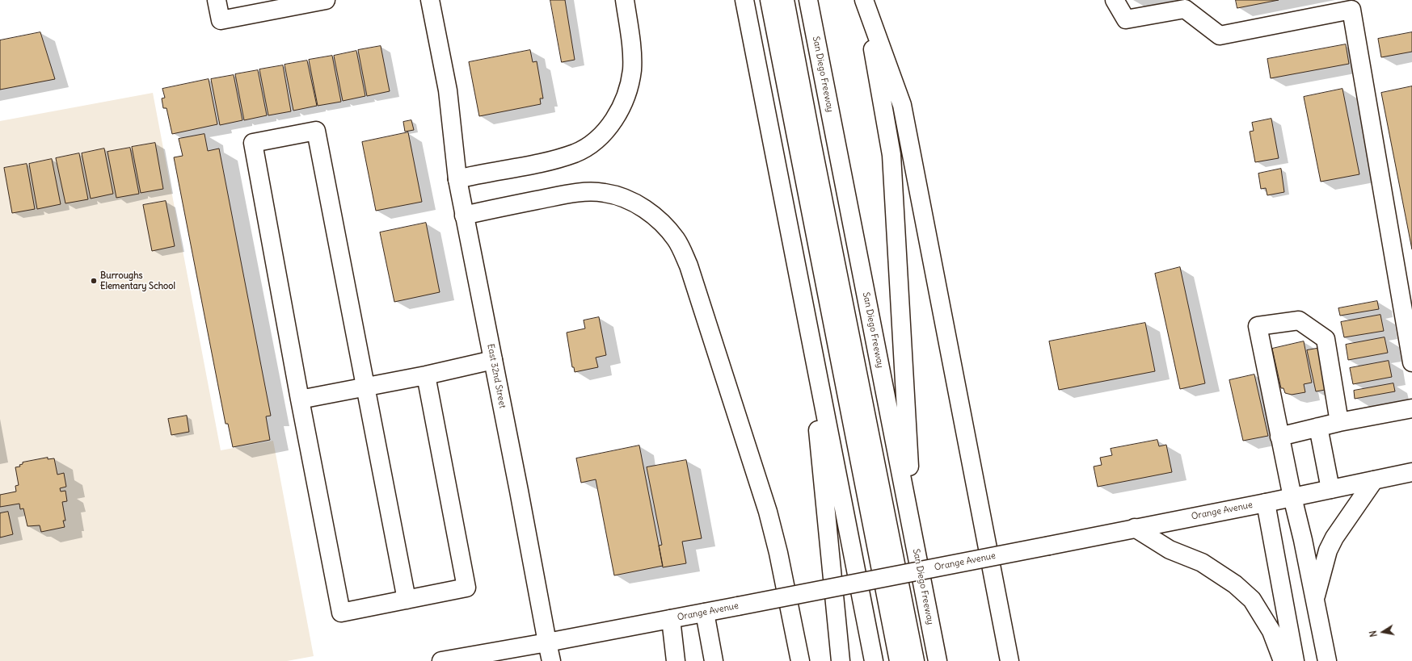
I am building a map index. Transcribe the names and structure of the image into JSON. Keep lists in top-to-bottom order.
{
  "streets": {
    "main road": ["San Diego Freeway", "East 32nd Street", "Orange Avenue"]
  },
  "crossings": [
    ["East 32nd Street", "Orange Avenue"]
  ],
  "places": ["Burroughs Elementary School"],
  "north": "left"
}
